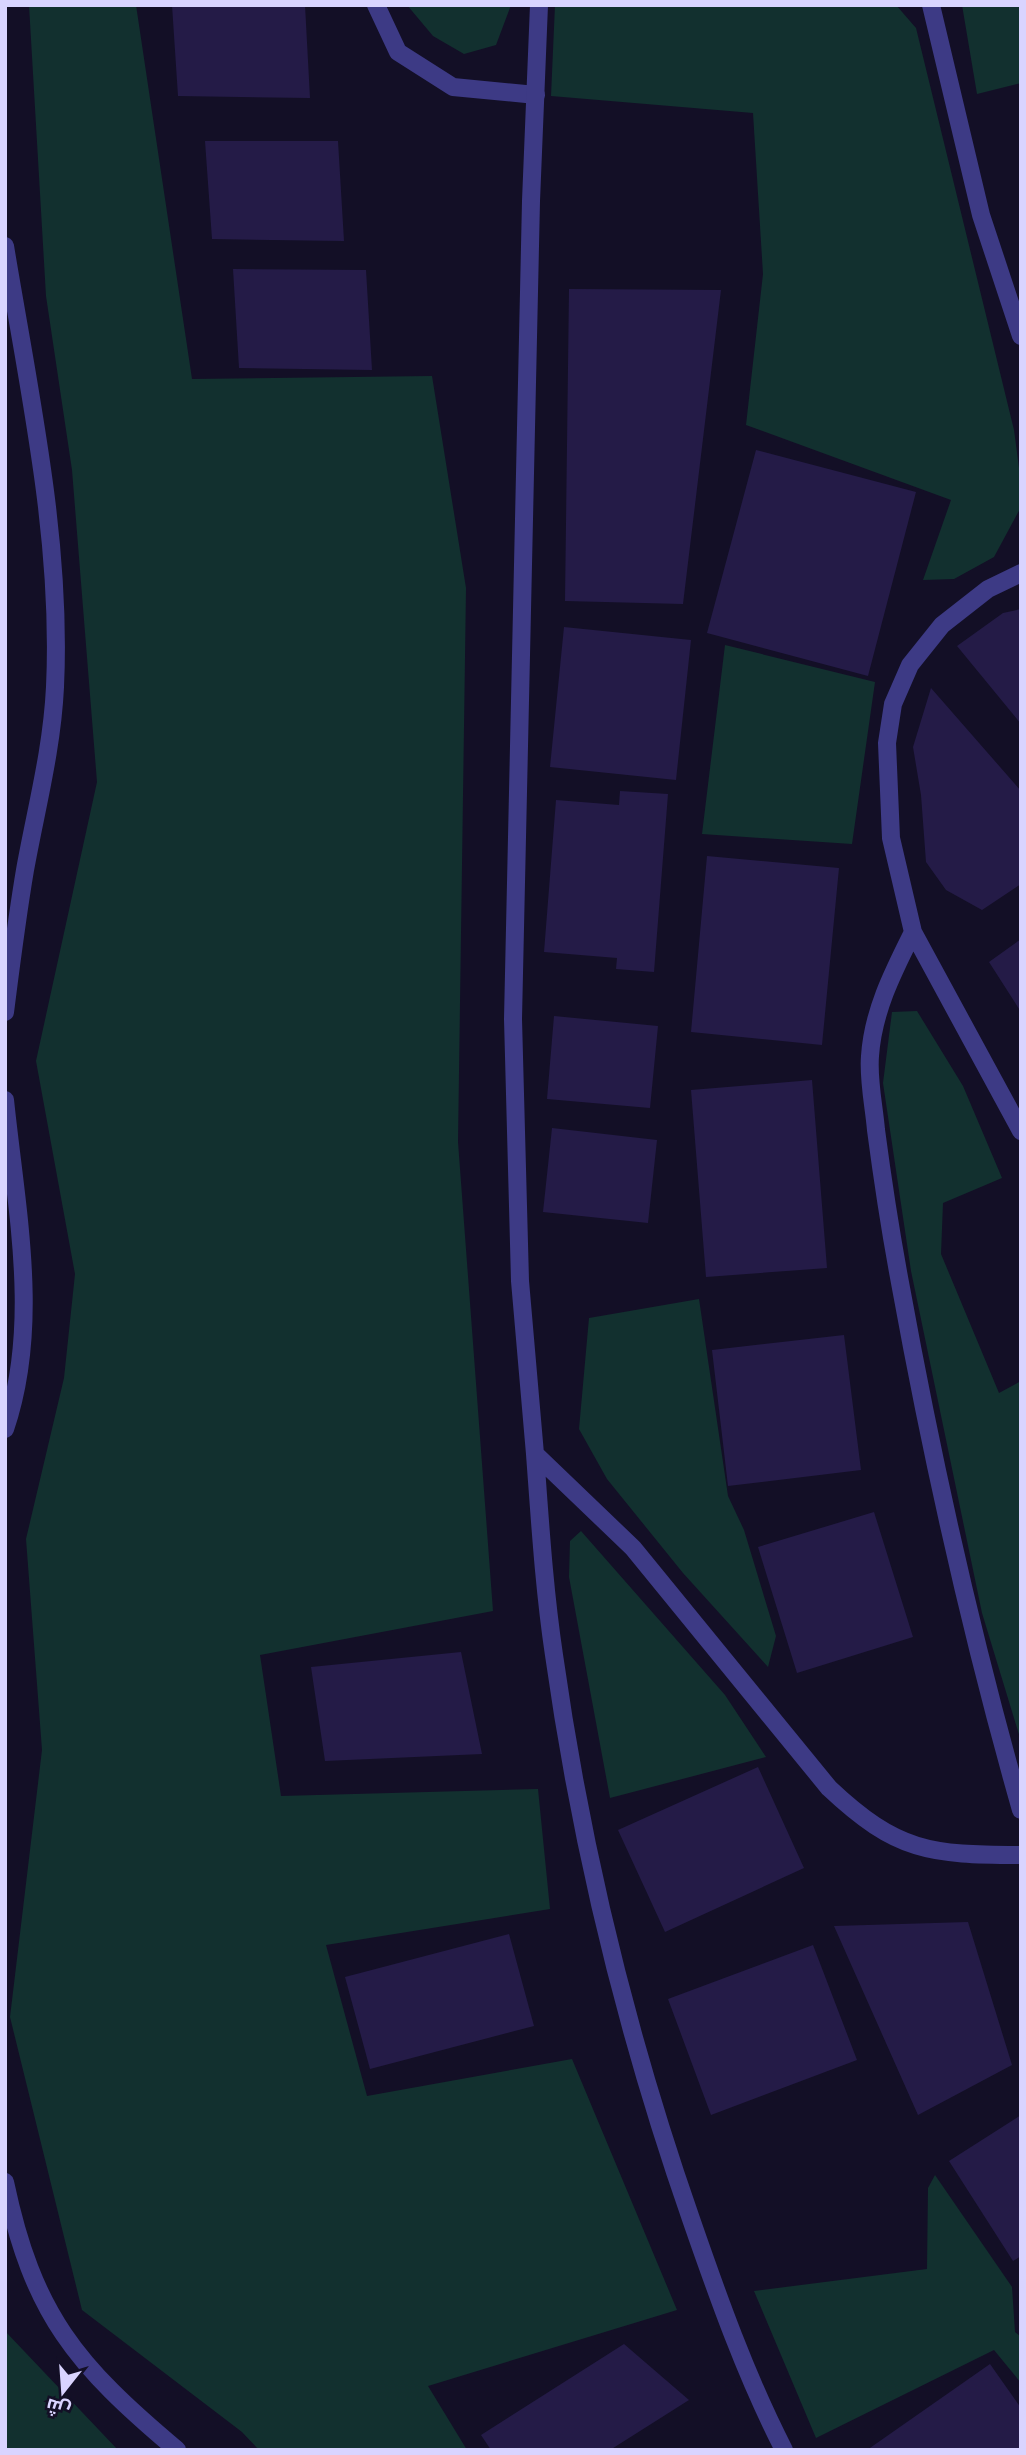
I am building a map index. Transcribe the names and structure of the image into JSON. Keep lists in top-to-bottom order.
{
  "north": "bottom"
}
